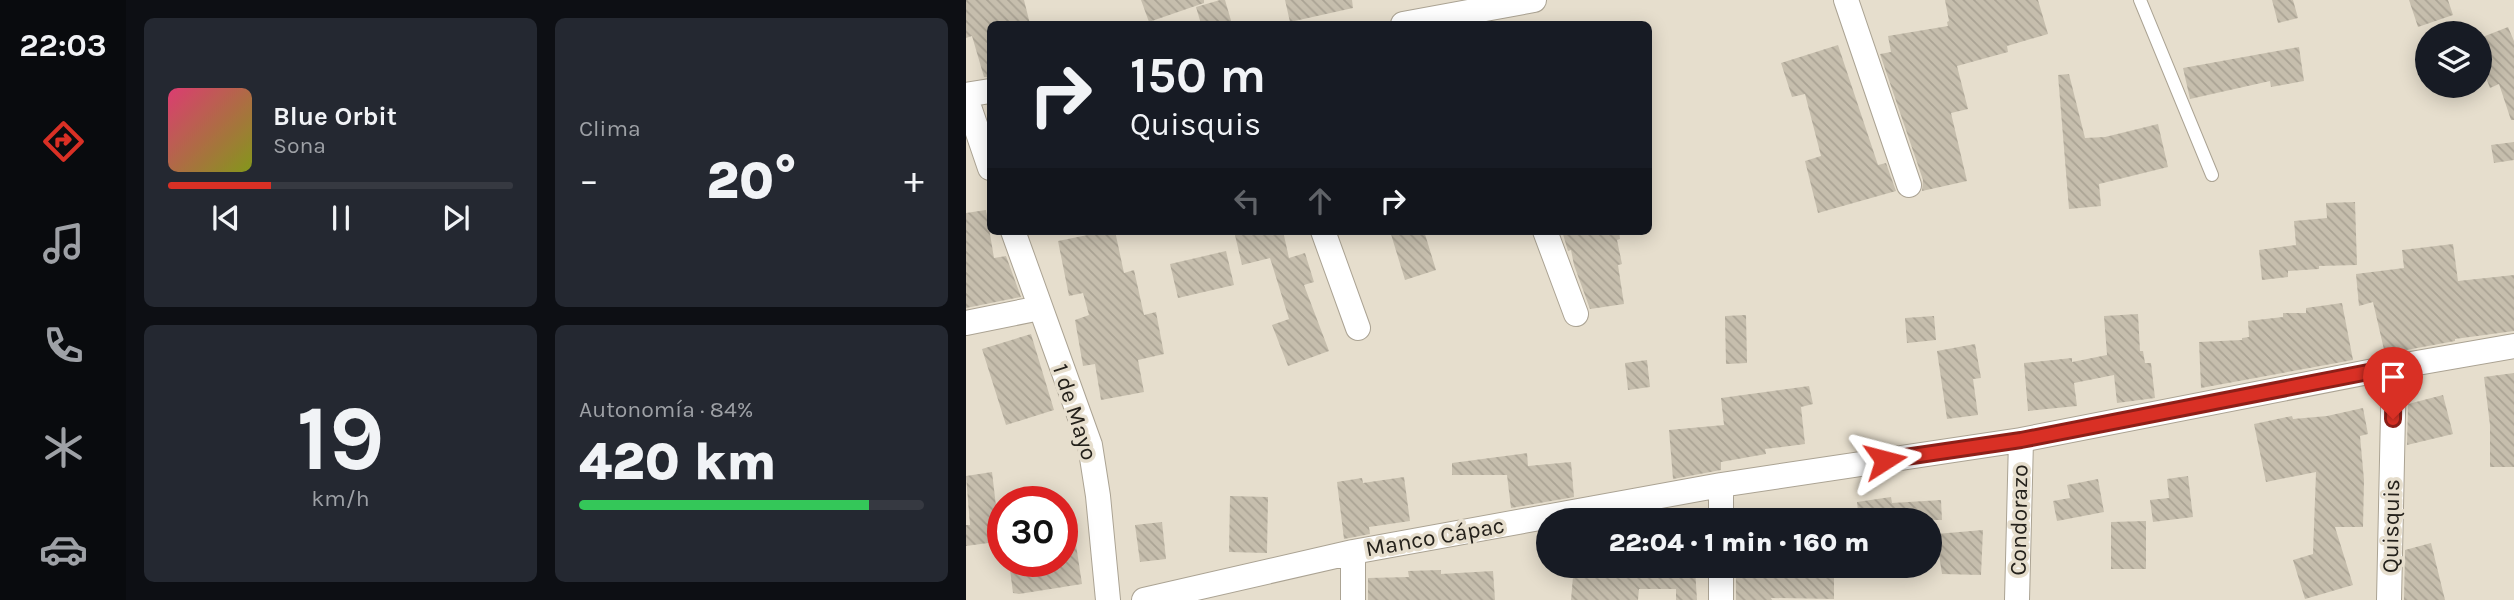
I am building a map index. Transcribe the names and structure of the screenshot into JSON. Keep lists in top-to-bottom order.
{
  "streets": {
    "street": [
      "1 de Mayo",
      "Condorazo",
      "Quisquis",
      "Manco Cápac"
    ]
  },
  "crossings": [
    ["Condorazo", "Manco Cápac"],
    ["Quisquis", "Manco Cápac"]
  ],
  "page": {
    "tabs": "22:03",
    "tile": [
      "Clima",
      ["19", "km/h"],
      ["Autonomía · 84%", "420 km"]
    ],
    "turn": ["150 m", "Quisquis"],
    "song": ["Blue Orbit", "Sona"],
    "heat": ["−", "20°", "+"],
    "limit": "30",
    "trip": "22:04 · 1 min · 160 m"
  }
}
